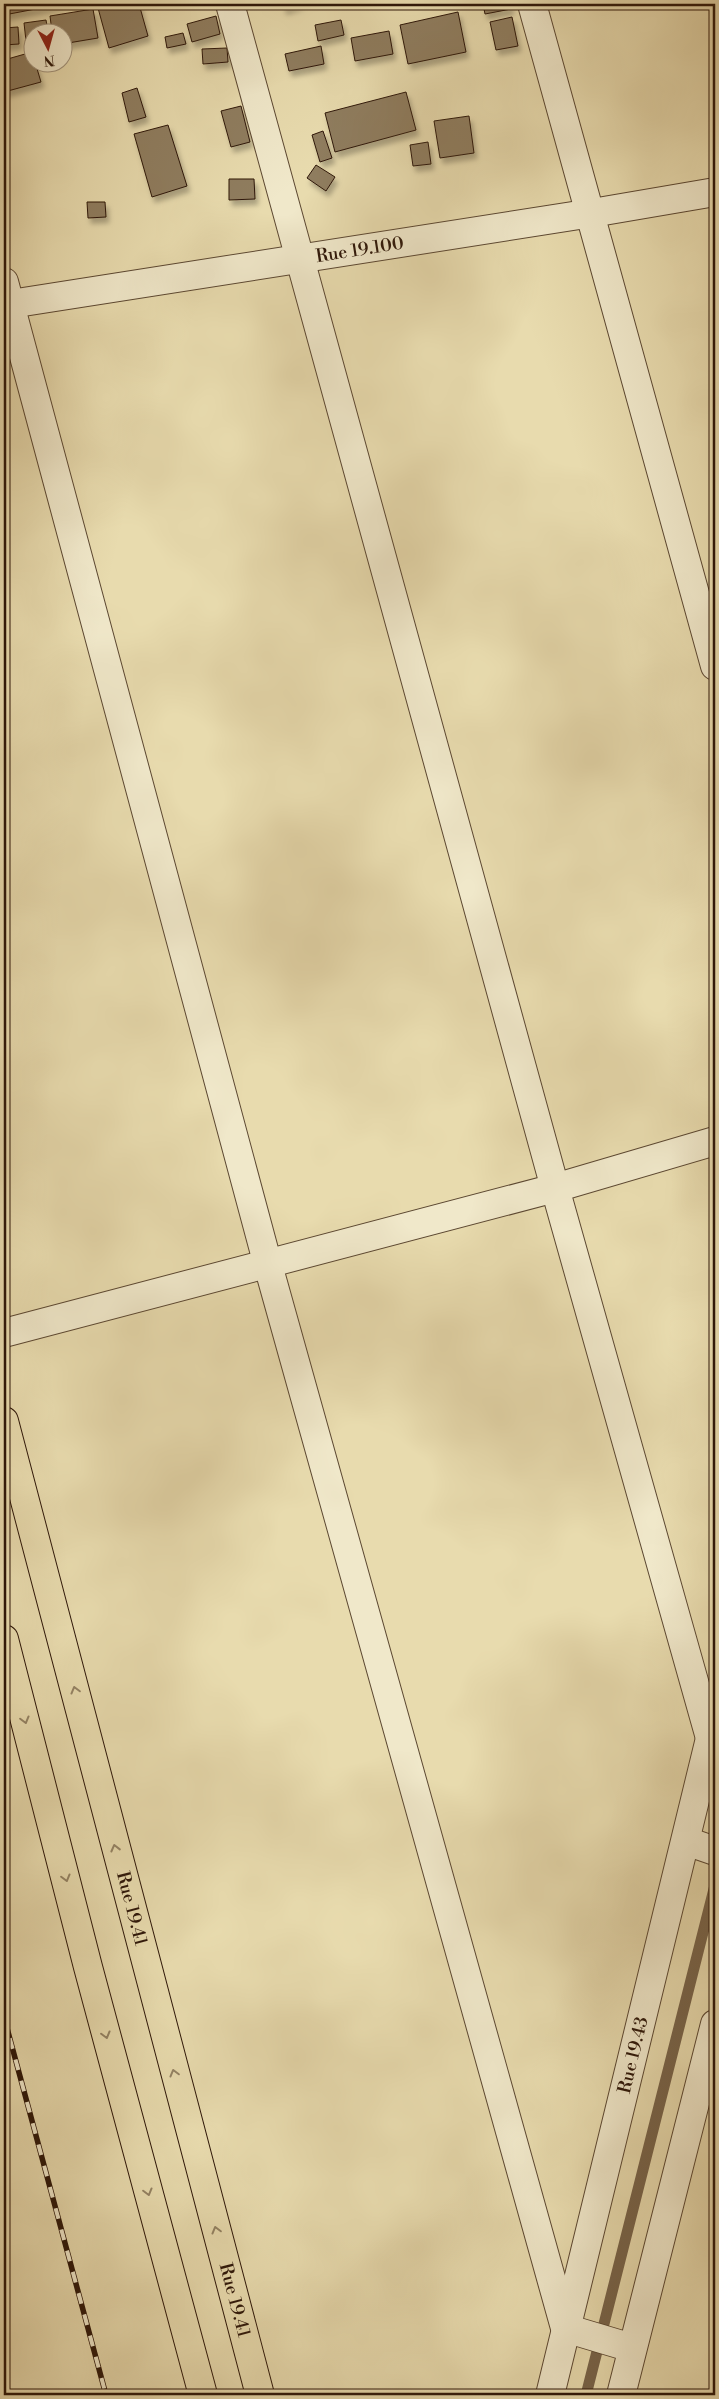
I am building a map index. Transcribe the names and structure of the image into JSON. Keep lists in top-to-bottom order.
{
  "streets": {
    "main road": ["Rue 19.41"],
    "street": ["Rue 19.100", "Rue 19.43"]
  },
  "north": "bottom"
}
